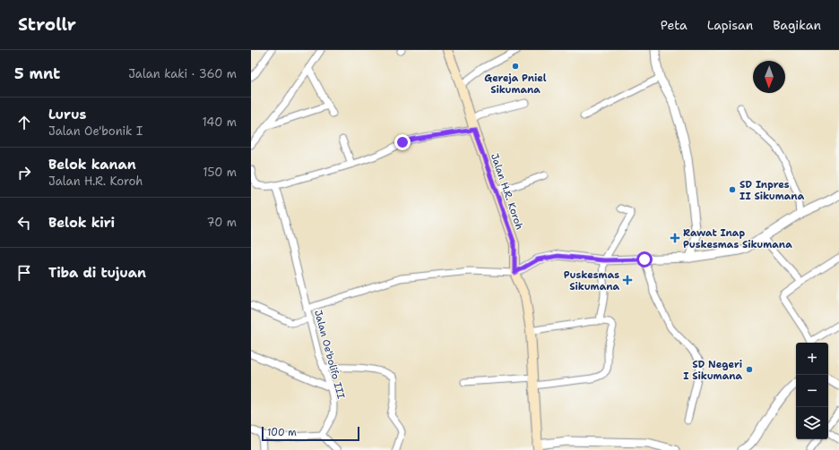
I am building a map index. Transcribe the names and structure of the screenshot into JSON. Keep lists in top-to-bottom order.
{
  "streets": {
    "main road": ["Jalan H.R. Koroh"],
    "street": ["Jalan Oe'bolifo III"]
  },
  "crossings": [
    ["Jalan H.R. Koroh", "Jalan Oe'bolifo III"]
  ],
  "places": {
    "other": ["Gereja Pniel Sikumana", "SD Inpres II Sikumana", "SD Negeri I Sikumana"],
    "health": ["Rawat Inap Puskesmas Sikumana", "Puskesmas Sikumana"]
  },
  "scale_bar": "100 m",
  "north": "bottom",
  "page": {
    "header": "Strollr",
    "nav": ["Peta", "Lapisan", "Bagikan"],
    "heading": ["5 mnt", "Jalan kaki · 360 m"],
    "list": [
      ["Lurus", "Jalan Oe'bonik I", "140 m"],
      ["Belok kanan", "Jalan H.R. Koroh", "150 m"],
      ["Belok kiri", "70 m"],
      "Tiba di tujuan"
    ],
    "map_buttons": ["+", "−"],
    "scale": "100 m"
  }
}
